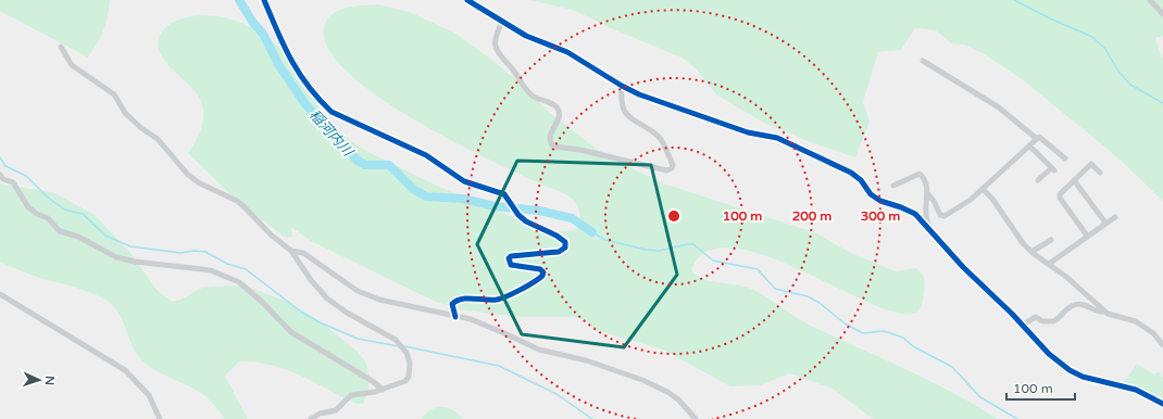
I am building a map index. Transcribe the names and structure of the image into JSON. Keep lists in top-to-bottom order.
{
  "water": ["稲河内川"],
  "scale_bar": "100 m",
  "north": "right",
  "rings": ["100 m", "200 m", "300 m"]
}
